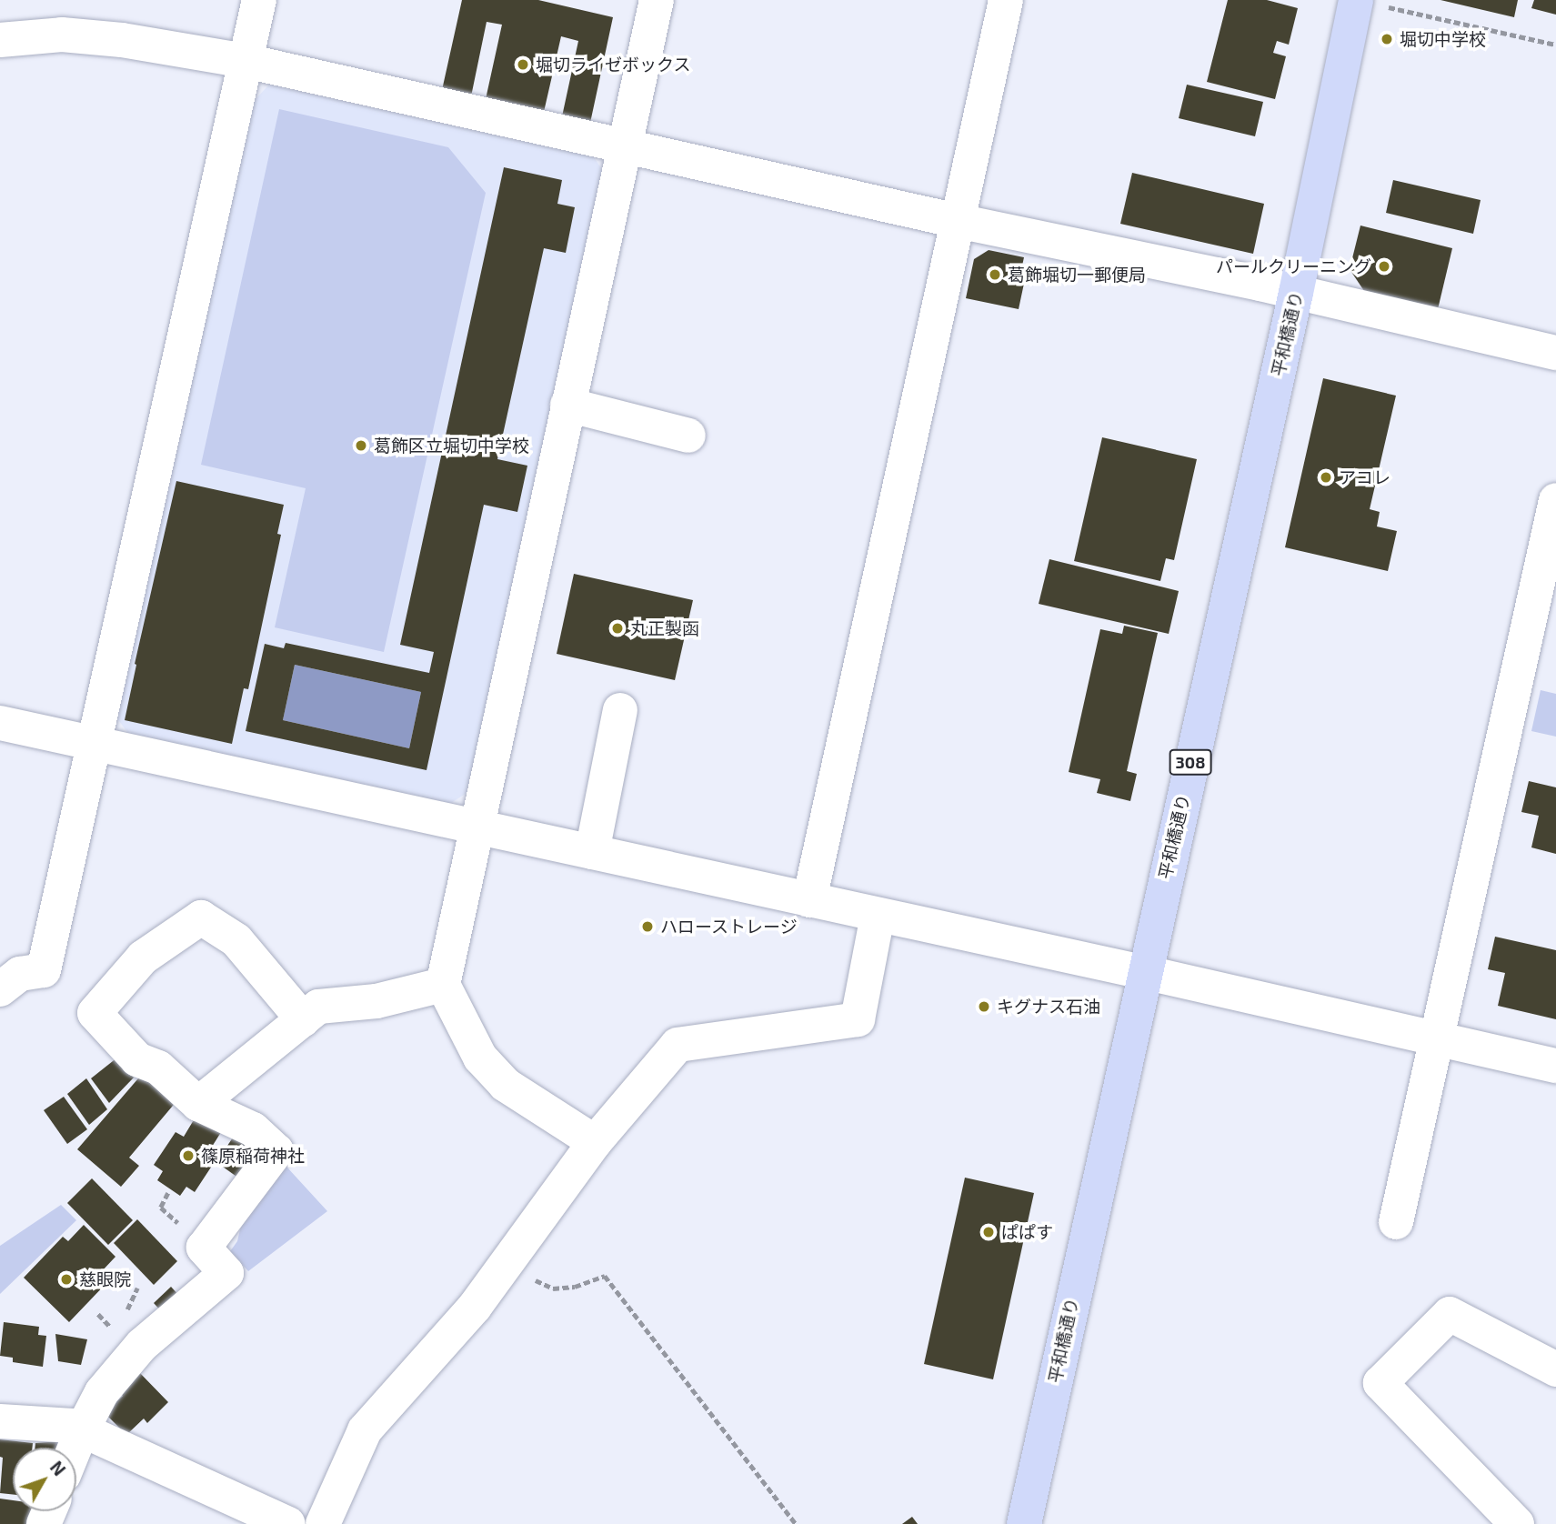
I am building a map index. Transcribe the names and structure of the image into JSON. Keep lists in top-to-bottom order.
{
  "streets": {
    "main road": ["平和橋通り", "308"]
  },
  "places": [
    "堀切中学校",
    "堀切ライゼボックス",
    "パールクリーニング",
    "葛飾堀切一郵便局",
    "葛飾区立堀切中学校",
    "アコレ",
    "丸正製函",
    "ハローストレージ",
    "キグナス石油",
    "篠原稲荷神社",
    "ぱぱす",
    "慈眼院"
  ],
  "north": "top right"
}
